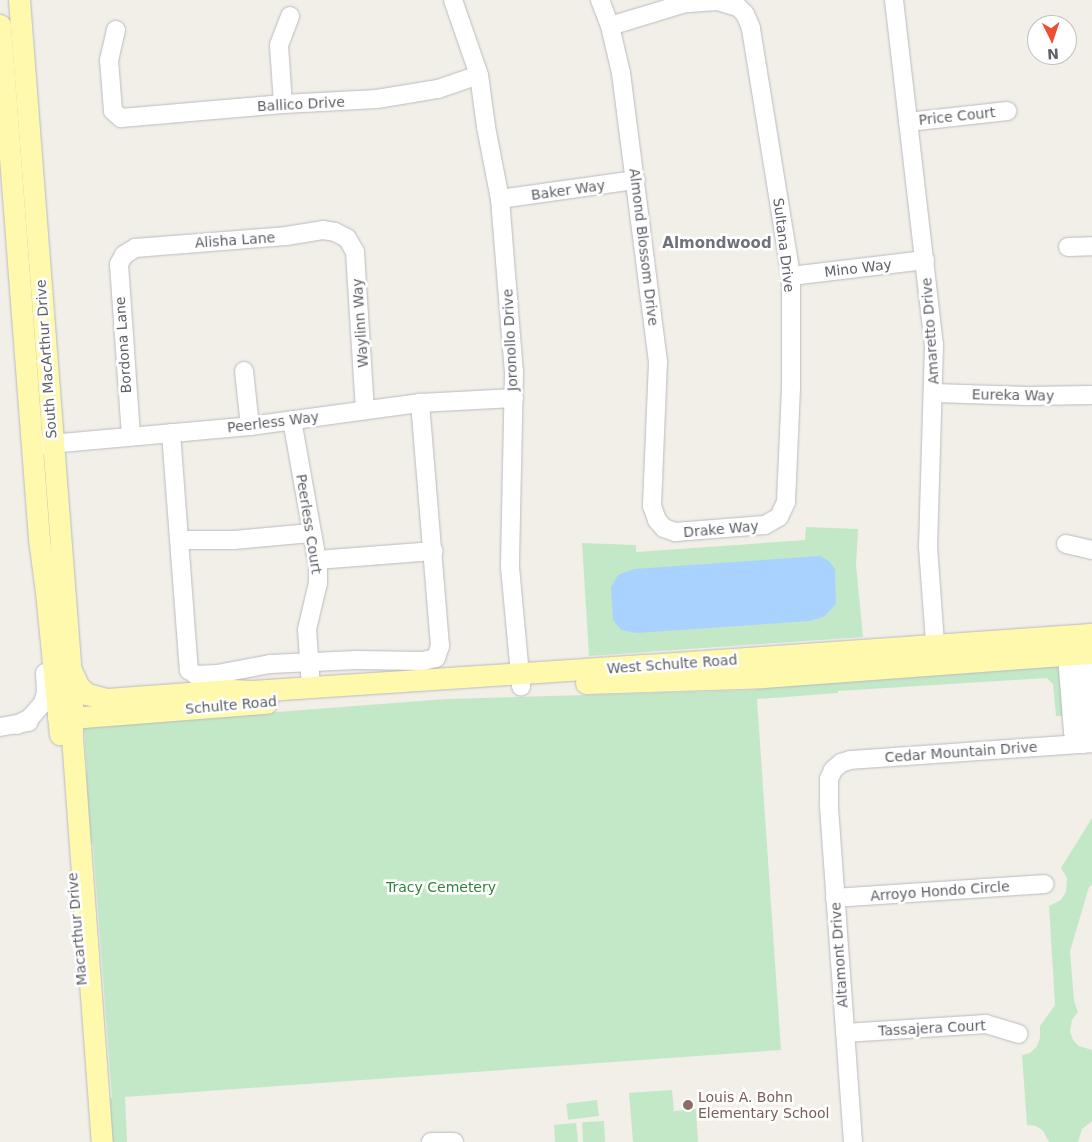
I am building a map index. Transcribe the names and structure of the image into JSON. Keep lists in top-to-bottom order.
{
  "streets": {
    "main road": [
      "South MacArthur Drive",
      "West Schulte Road",
      "Schulte Road",
      "Macarthur Drive"
    ],
    "street": [
      "Ballico Drive",
      "Price Court",
      "Baker Way",
      "Alisha Lane",
      "Sultana Drive",
      "Almond Blossom Drive",
      "Mino Way",
      "Waylinn Way",
      "Amaretto Drive",
      "Joronollo Drive",
      "Bordona Lane",
      "Eureka Way",
      "Peerless Way",
      "Peerless Court",
      "Drake Way",
      "Cedar Mountain Drive",
      "Arroyo Hondo Circle",
      "Altamont Drive",
      "Tassajera Court"
    ]
  },
  "crossings": [
    ["Ballico Drive", "Joronollo Drive"],
    ["Price Court", "Amaretto Drive"],
    ["Baker Way", "Almond Blossom Drive"],
    ["Baker Way", "Joronollo Drive"],
    ["Alisha Lane", "Waylinn Way"],
    ["Alisha Lane", "Bordona Lane"],
    ["Sultana Drive", "Almond Blossom Drive"],
    ["Sultana Drive", "Mino Way"],
    ["Sultana Drive", "Drake Way"],
    ["Almond Blossom Drive", "Drake Way"],
    ["Mino Way", "Amaretto Drive"],
    ["Waylinn Way", "Peerless Way"],
    ["Amaretto Drive", "Eureka Way"],
    ["Amaretto Drive", "West Schulte Road"],
    ["Joronollo Drive", "Peerless Way"],
    ["Joronollo Drive", "West Schulte Road"],
    ["Bordona Lane", "Peerless Way"],
    ["South MacArthur Drive", "Peerless Way"],
    ["South MacArthur Drive", "Schulte Road"],
    ["South MacArthur Drive", "Macarthur Drive"],
    ["Peerless Way", "Peerless Court"],
    ["Peerless Court", "West Schulte Road"],
    ["West Schulte Road", "Schulte Road"],
    ["Schulte Road", "Macarthur Drive"],
    ["Cedar Mountain Drive", "Altamont Drive"],
    ["Arroyo Hondo Circle", "Altamont Drive"],
    ["Altamont Drive", "Tassajera Court"]
  ],
  "districts": ["Almondwood"],
  "parks": ["Tracy Cemetery"],
  "places": ["Louis A. Bohn Elementary School"],
  "north": "bottom"
}
